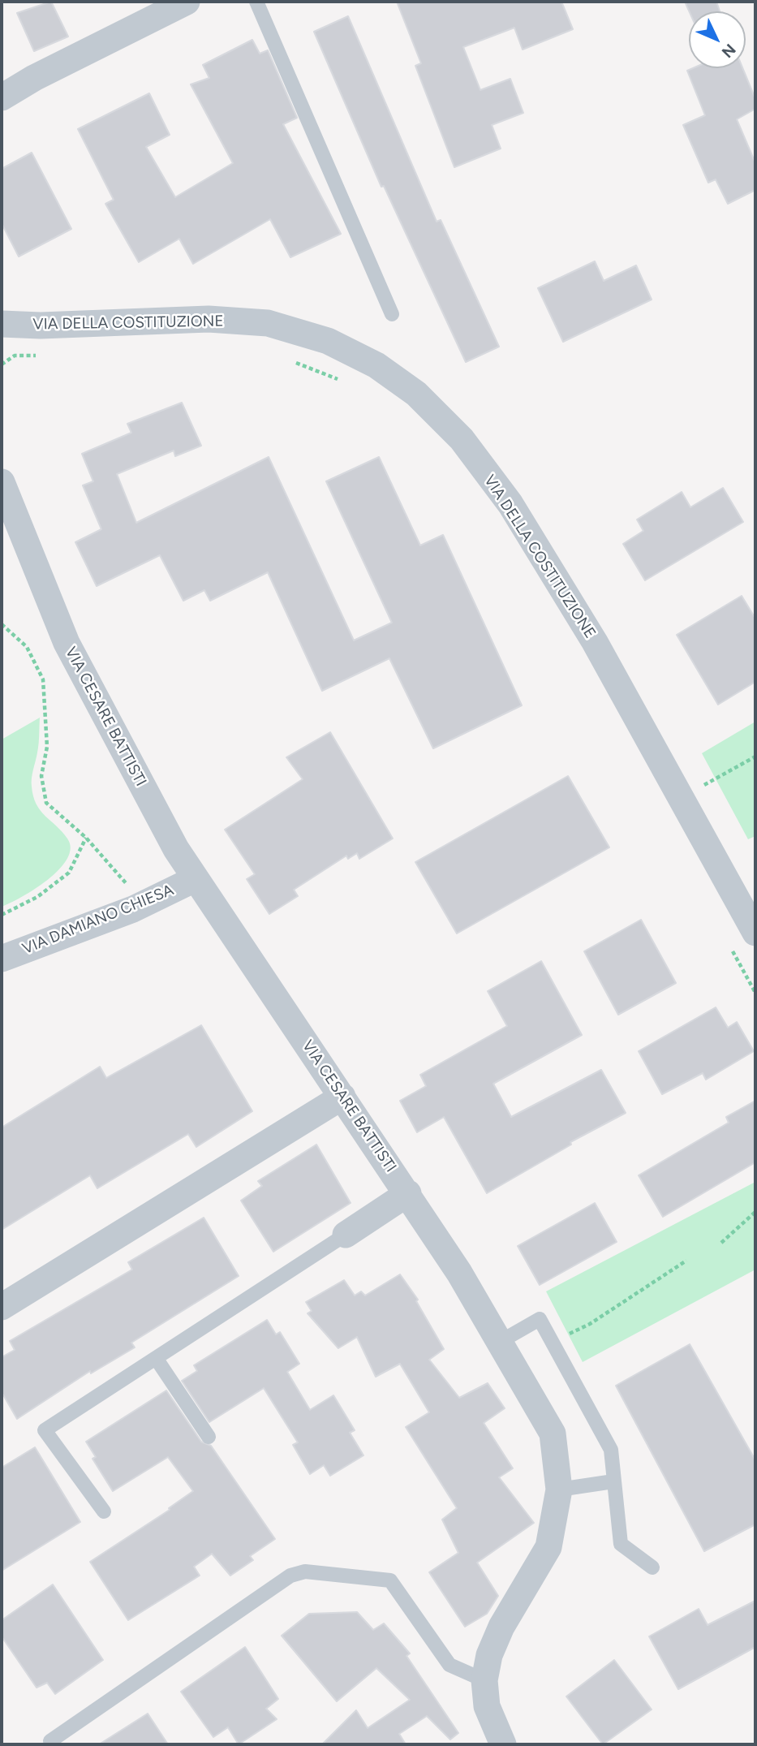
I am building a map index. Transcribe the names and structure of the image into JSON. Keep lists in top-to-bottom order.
{
  "streets": {
    "street": ["VIA DELLA COSTITUZIONE", "VIA CESARE BATTISTI", "VIA DAMIANO CHIESA"]
  },
  "crossings": [
    ["VIA CESARE BATTISTI", "VIA DAMIANO CHIESA"]
  ],
  "north": "bottom right"
}
